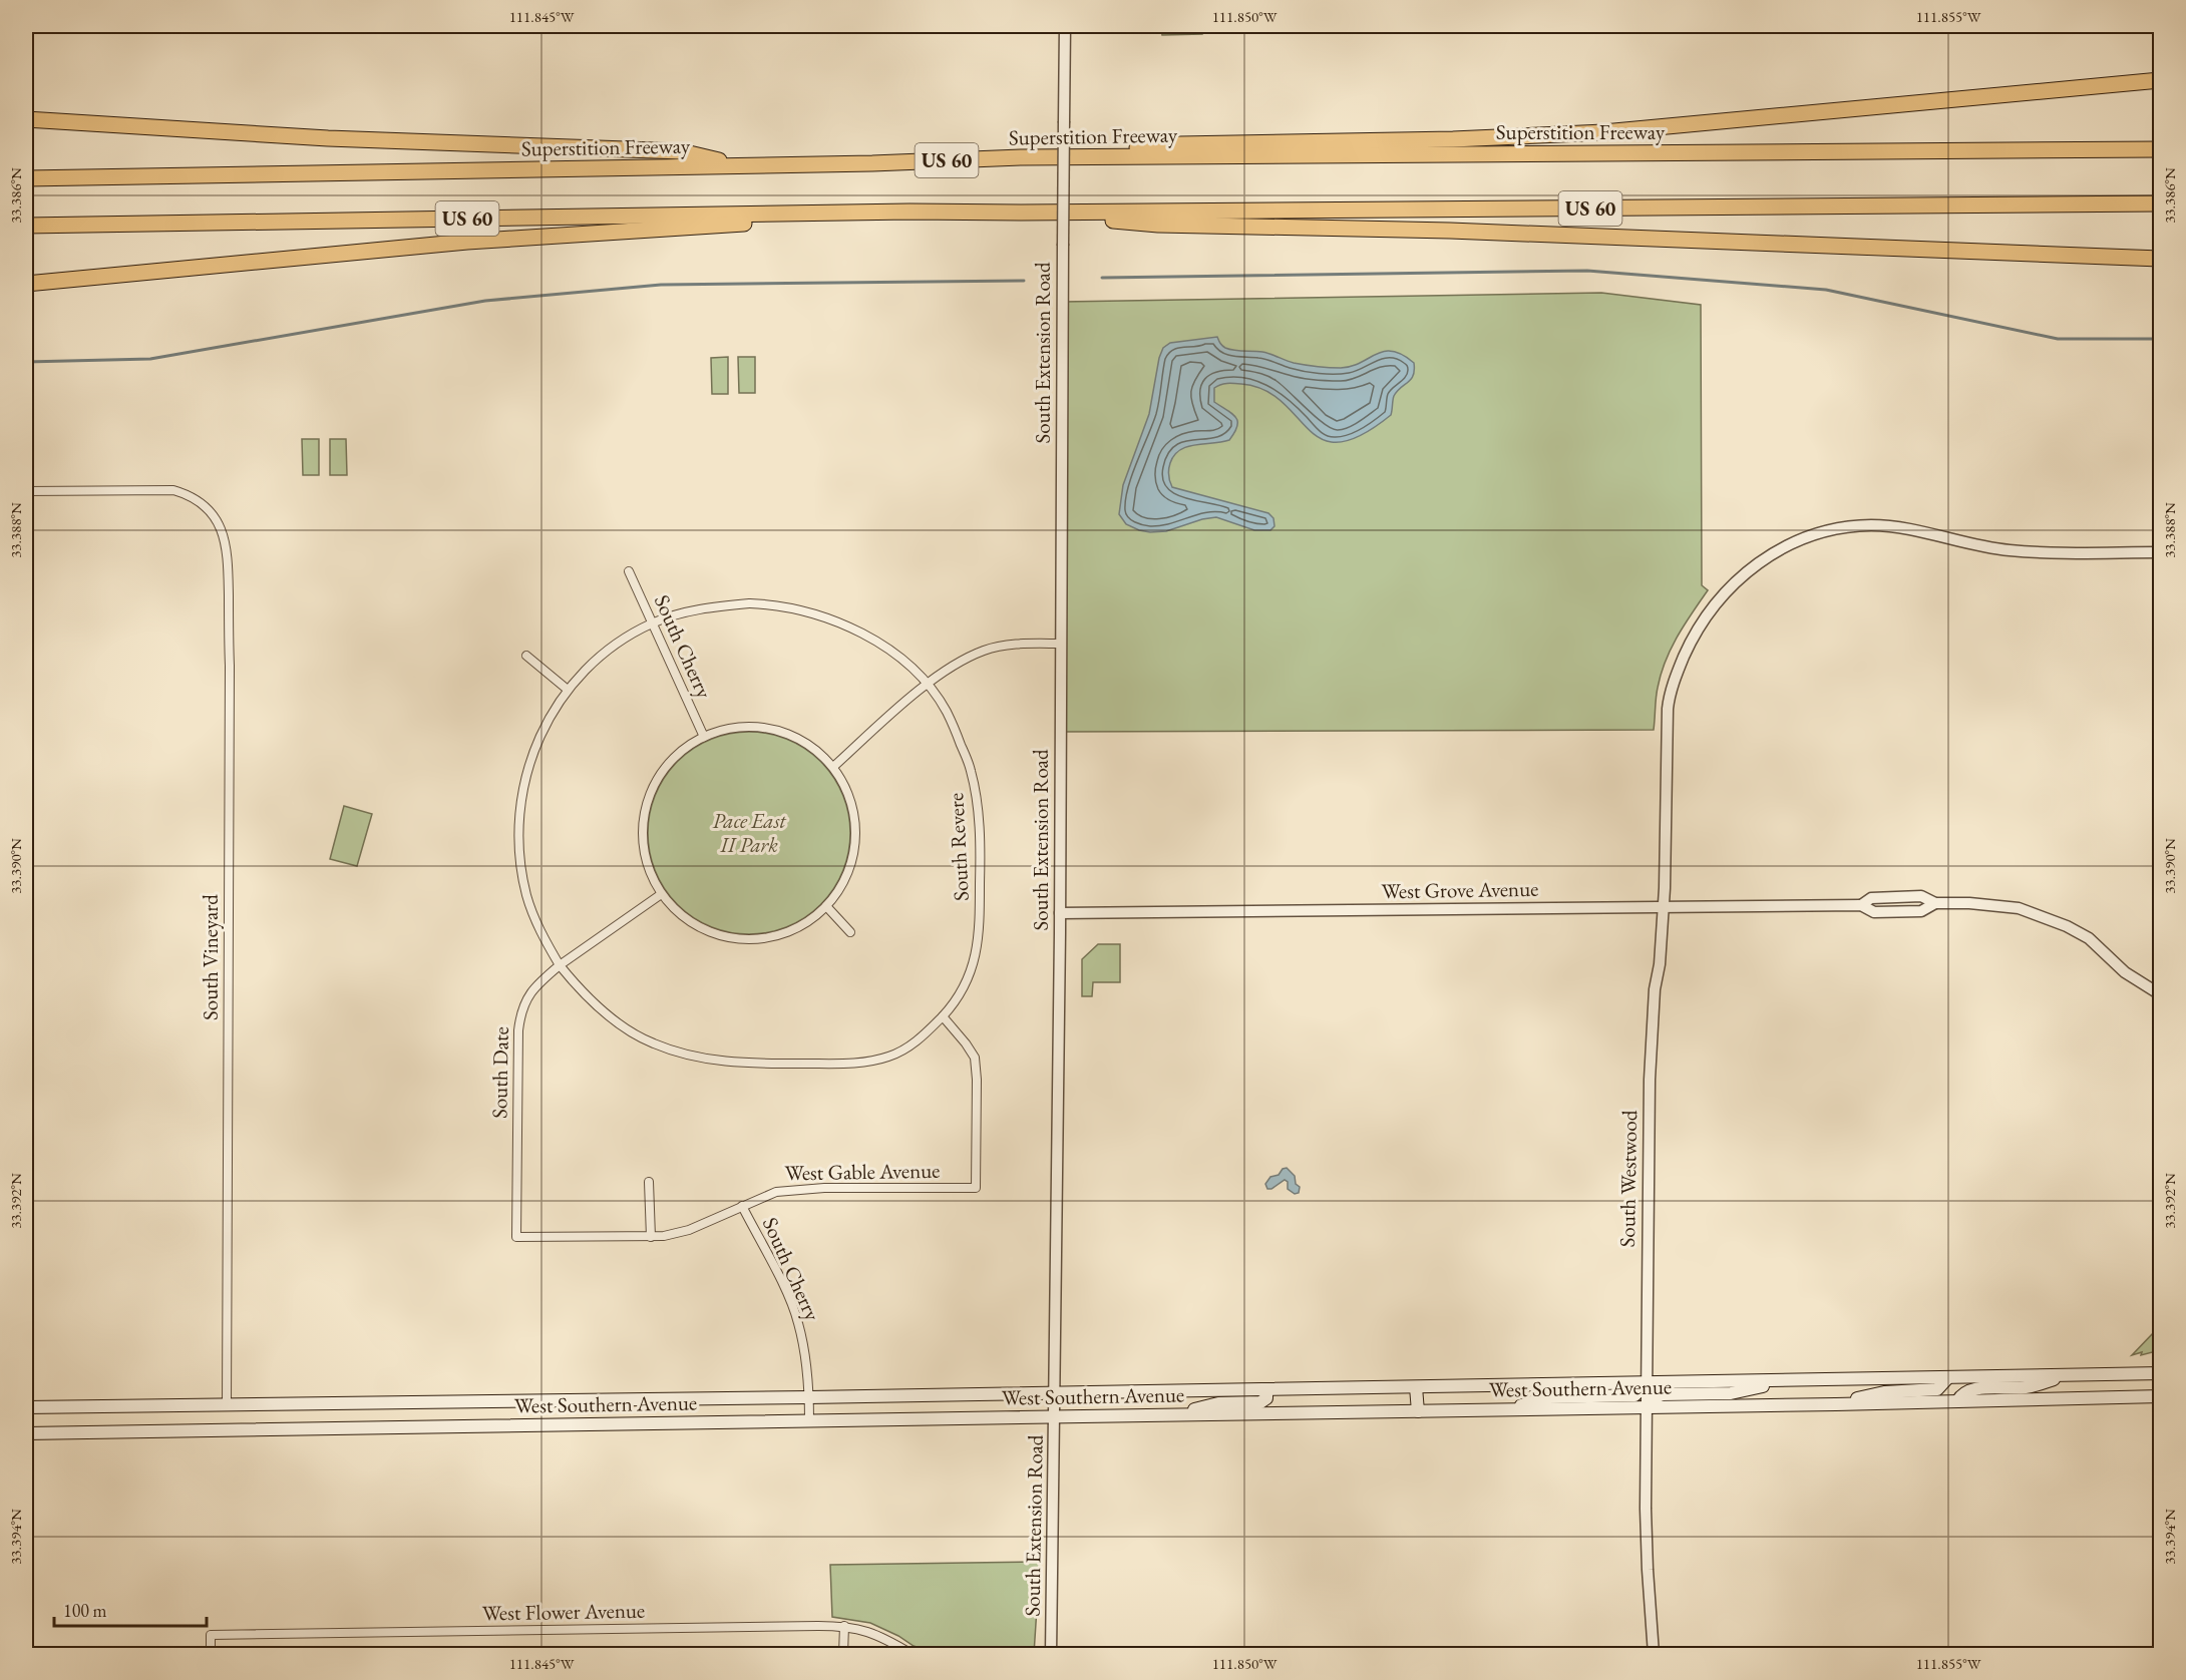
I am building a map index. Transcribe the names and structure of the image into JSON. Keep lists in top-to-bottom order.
{
  "streets": {
    "highway": ["Superstition Freeway", "US 60"],
    "main road": ["West Southern Avenue"],
    "street": [
      "South Extension Road",
      "South Cherry",
      "South Revere",
      "West Grove Avenue",
      "South Vineyard",
      "South Date",
      "West Gable Avenue",
      "South Westwood",
      "West Flower Avenue"
    ]
  },
  "crossings": [
    ["South Extension Road", "West Grove Avenue"],
    ["South Extension Road", "West Southern Avenue"],
    ["South Cherry", "South Revere"],
    ["South Cherry", "South Date"],
    ["South Cherry", "West Gable Avenue"],
    ["South Cherry", "West Southern Avenue"],
    ["South Revere", "South Date"],
    ["South Revere", "West Gable Avenue"],
    ["West Grove Avenue", "South Westwood"],
    ["South Vineyard", "West Southern Avenue"],
    ["South Date", "West Gable Avenue"],
    ["South Westwood", "West Southern Avenue"]
  ],
  "parks": ["Pace East II Park"],
  "scale_bar": "100 m",
  "coordinates": [
    "111.845°W",
    "111.850°W",
    "111.855°W",
    "33.386°N",
    "33.388°N",
    "33.390°N",
    "33.392°N",
    "33.394°N"
  ]
}
